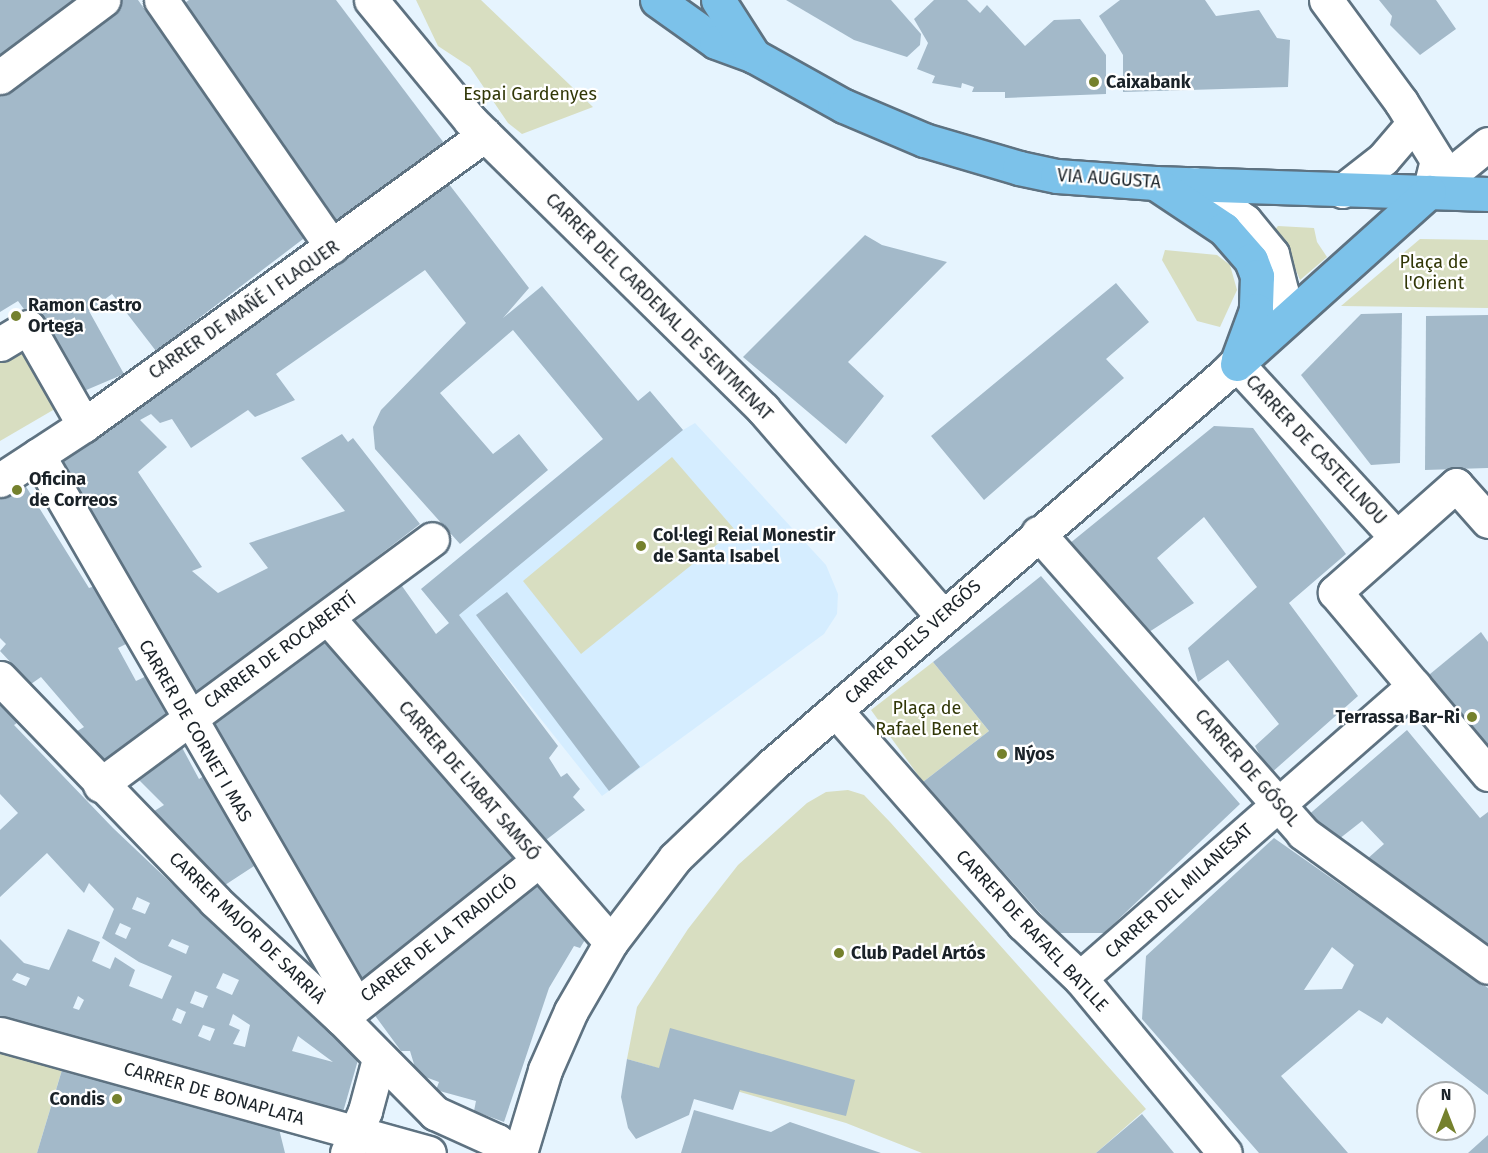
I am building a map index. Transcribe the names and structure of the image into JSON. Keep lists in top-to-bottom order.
{
  "streets": {
    "main road": ["VIA AUGUSTA"],
    "street": [
      "CARRER DEL CARDENAL DE SENTMENAT",
      "CARRER DE MAÑÉ I FLAQUER",
      "CARRER DE CASTELLNOU",
      "CARRER DELS VERGÓS",
      "CARRER DE ROCABERTÍ",
      "CARRER DE CORNET I MAS",
      "CARRER DE GÓSOL",
      "CARRER DE L'ABAT SAMSÓ",
      "CARRER DEL MILANESAT",
      "CARRER MAJOR DE SARRIÀ",
      "CARRER DE RAFAEL BATLLE",
      "CARRER DE LA TRADICIÓ",
      "CARRER DE BONAPLATA"
    ]
  },
  "crossings": [
    ["VIA AUGUSTA", "CARRER DELS VERGÓS"],
    ["CARRER DEL CARDENAL DE SENTMENAT", "CARRER DE MAÑÉ I FLAQUER"],
    ["CARRER DEL CARDENAL DE SENTMENAT", "CARRER DELS VERGÓS"],
    ["CARRER DE MAÑÉ I FLAQUER", "CARRER DE CORNET I MAS"],
    ["CARRER DE CASTELLNOU", "CARRER DELS VERGÓS"],
    ["CARRER DELS VERGÓS", "CARRER DE GÓSOL"],
    ["CARRER DELS VERGÓS", "CARRER DE L'ABAT SAMSÓ"],
    ["CARRER DELS VERGÓS", "CARRER DE RAFAEL BATLLE"],
    ["CARRER DE ROCABERTÍ", "CARRER DE CORNET I MAS"],
    ["CARRER DE ROCABERTÍ", "CARRER DE L'ABAT SAMSÓ"],
    ["CARRER DE ROCABERTÍ", "CARRER MAJOR DE SARRIÀ"],
    ["CARRER DE CORNET I MAS", "CARRER MAJOR DE SARRIÀ"],
    ["CARRER DE CORNET I MAS", "CARRER DE LA TRADICIÓ"],
    ["CARRER DE GÓSOL", "CARRER DEL MILANESAT"],
    ["CARRER DE L'ABAT SAMSÓ", "CARRER DE LA TRADICIÓ"],
    ["CARRER DEL MILANESAT", "CARRER DE RAFAEL BATLLE"],
    ["CARRER MAJOR DE SARRIÀ", "CARRER DE LA TRADICIÓ"]
  ],
  "parks": ["Espai Gardenyes", "Plaça de l'Orient", "Plaça de Rafael Benet"],
  "places": [
    "Caixabank",
    "Ramon Castro Ortega",
    "Oficina de Correos",
    "Col·legi Reial Monestir de Santa Isabel",
    "Terrassa Bar-Ri",
    "Nýos",
    "Club Padel Artós",
    "Condis"
  ],
  "north": "top"
}
